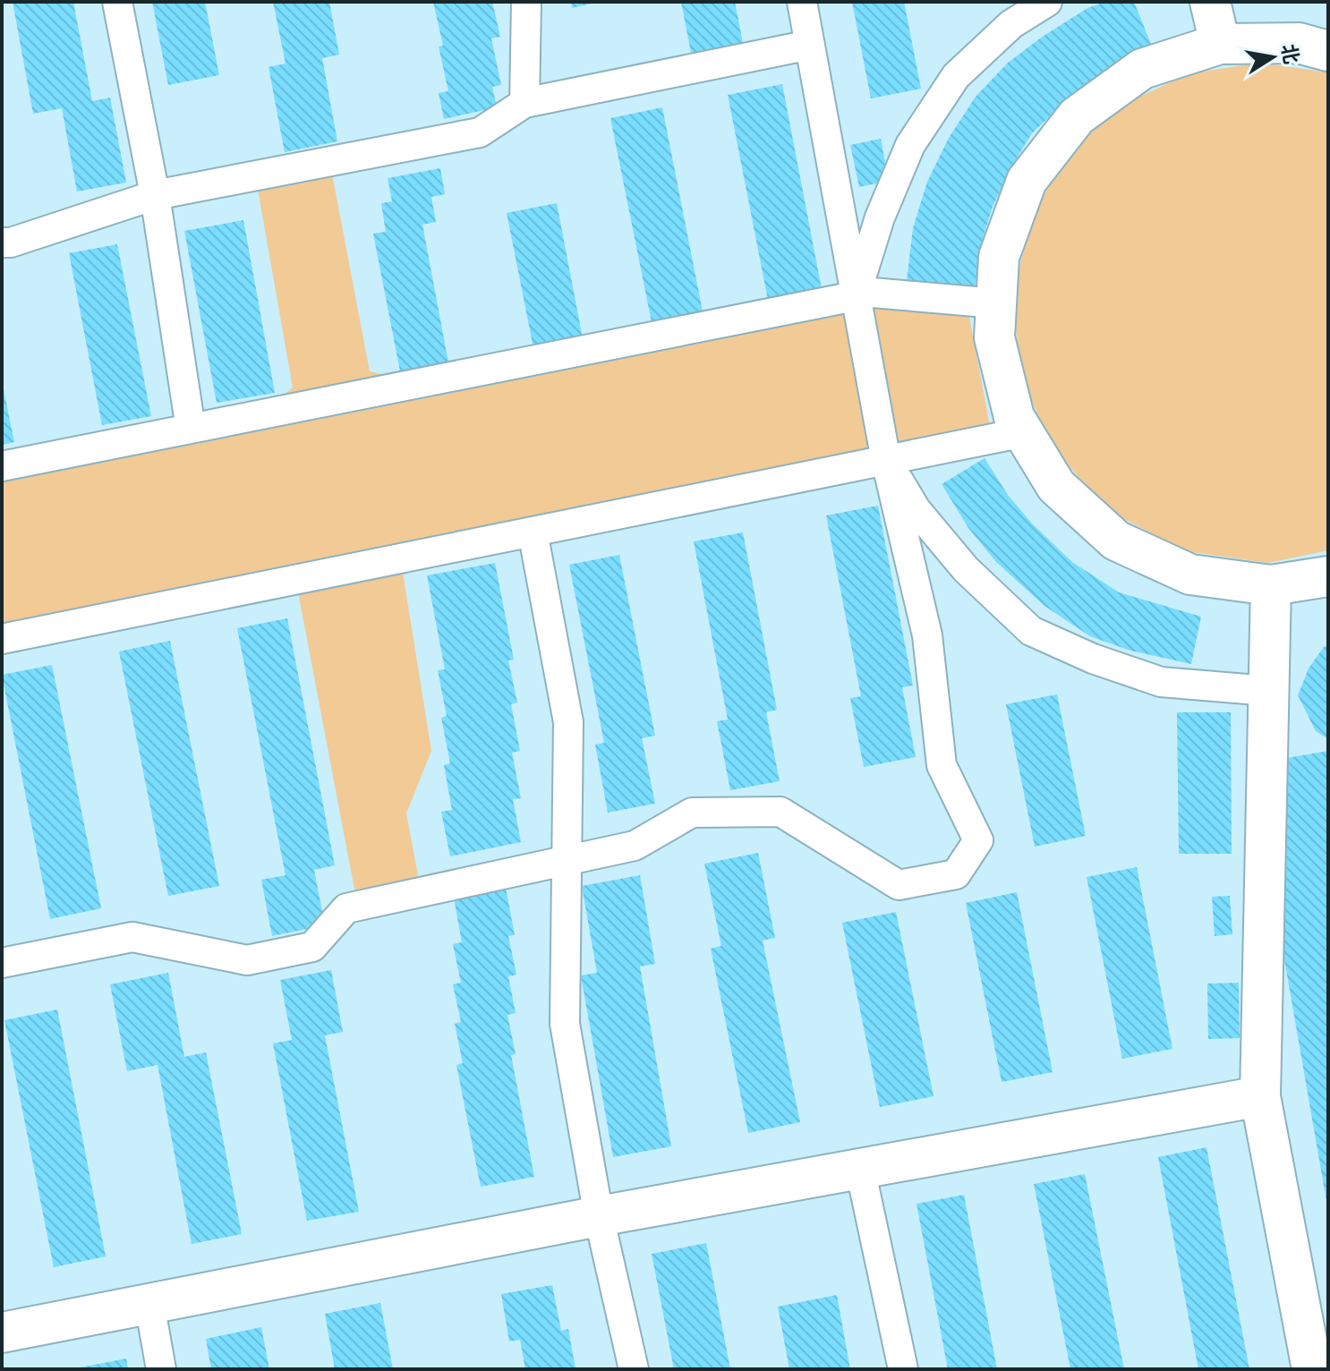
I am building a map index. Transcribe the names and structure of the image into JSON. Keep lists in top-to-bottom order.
{
  "north": "right"
}
